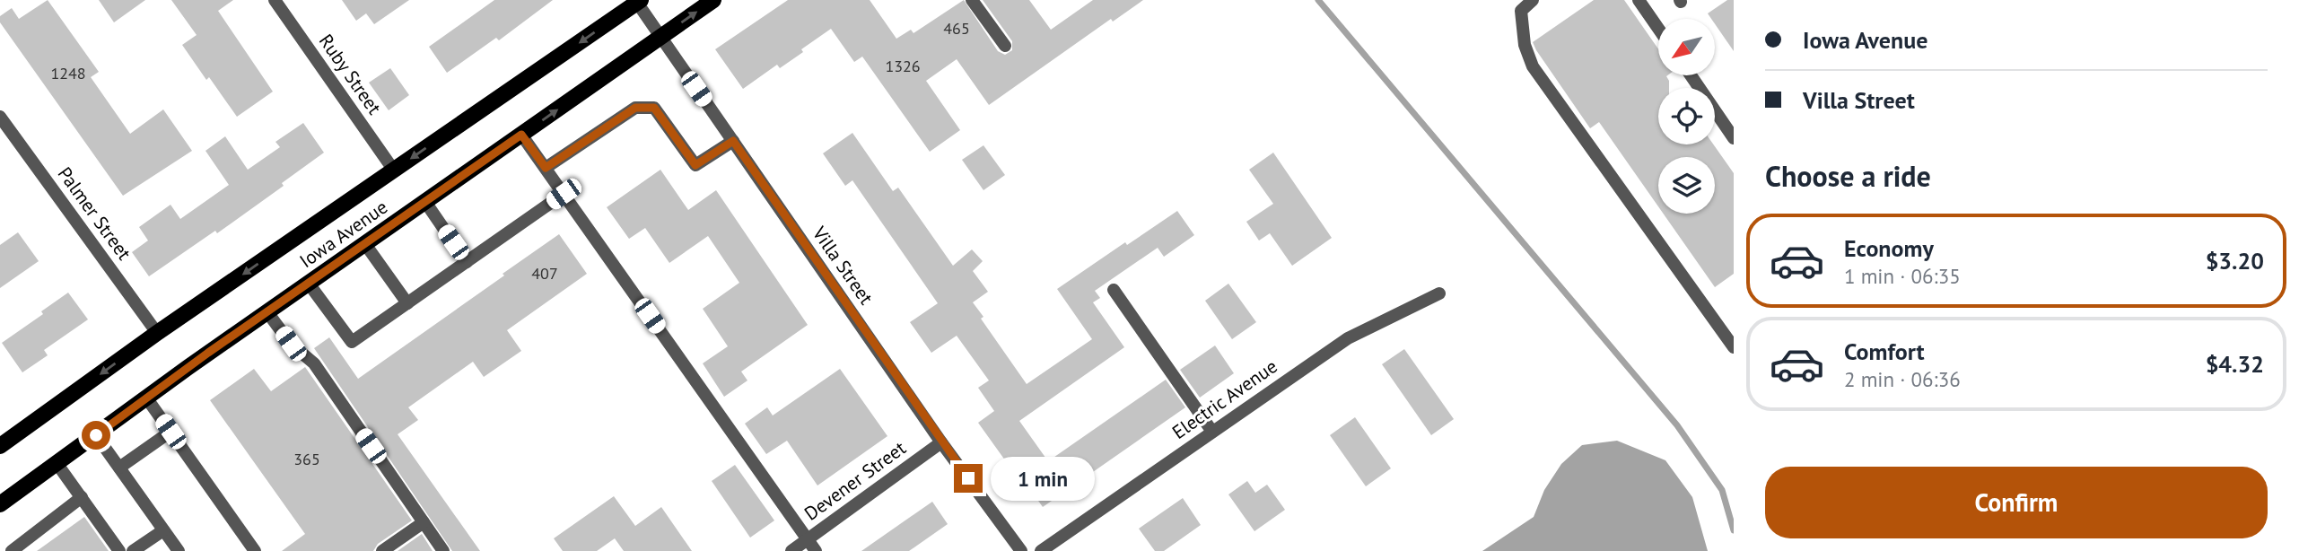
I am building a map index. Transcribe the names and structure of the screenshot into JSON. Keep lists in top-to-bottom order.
{
  "streets": {
    "main road": ["Iowa Avenue"],
    "street": [
      "Ruby Street",
      "Palmer Street",
      "Villa Street",
      "Electric Avenue",
      "Devener Street"
    ]
  },
  "crossings": [
    ["Ruby Street", "Iowa Avenue"],
    ["Palmer Street", "Iowa Avenue"],
    ["Iowa Avenue", "Villa Street"],
    ["Villa Street", "Devener Street"]
  ],
  "house_numbers": [
    "465",
    "1326",
    "1248",
    "407",
    "365"
  ],
  "north": "bottom left",
  "page": {
    "banner": ["Iowa Avenue", "Villa Street"],
    "heading": "Choose a ride",
    "list": [
      {
        "name": "Economy",
        "note": "1 min · 06:35",
        "value": "$3.20"
      },
      {
        "name": "Comfort",
        "note": "2 min · 06:36",
        "value": "$4.32"
      }
    ],
    "buttons": "Confirm",
    "bubble": "1 min"
  }
}
